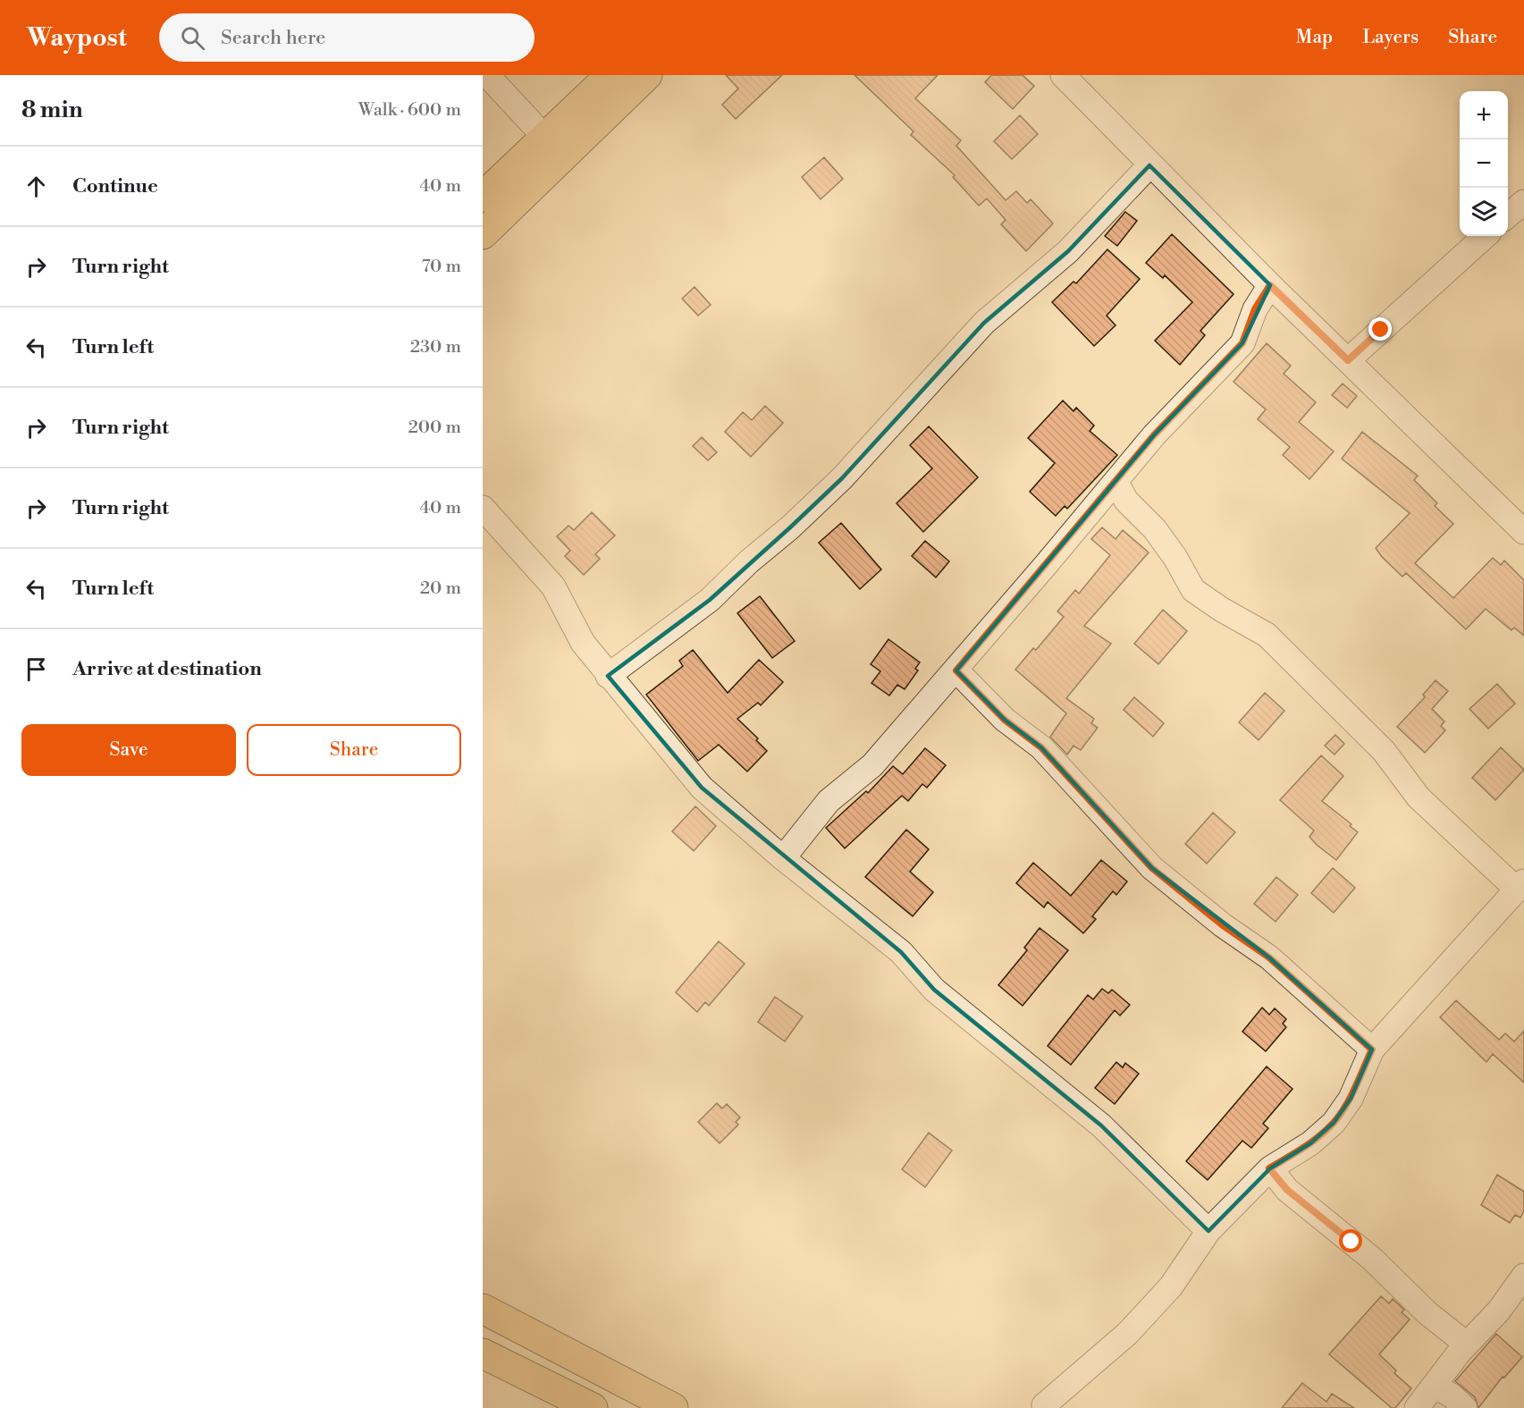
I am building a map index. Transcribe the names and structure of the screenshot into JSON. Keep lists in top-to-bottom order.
{
  "page": {
    "header": "Waypost",
    "search": "Search here",
    "nav": ["Map", "Layers", "Share"],
    "heading": ["8 min", "Walk · 600 m"],
    "map_buttons": ["+", "−"],
    "list": [
      ["Continue", "40 m"],
      ["Turn right", "70 m"],
      ["Turn left", "230 m"],
      ["Turn right", "200 m"],
      ["Turn right", "40 m"],
      ["Turn left", "20 m"],
      "Arrive at destination"
    ],
    "buttons": ["Save", "Share"]
  }
}
